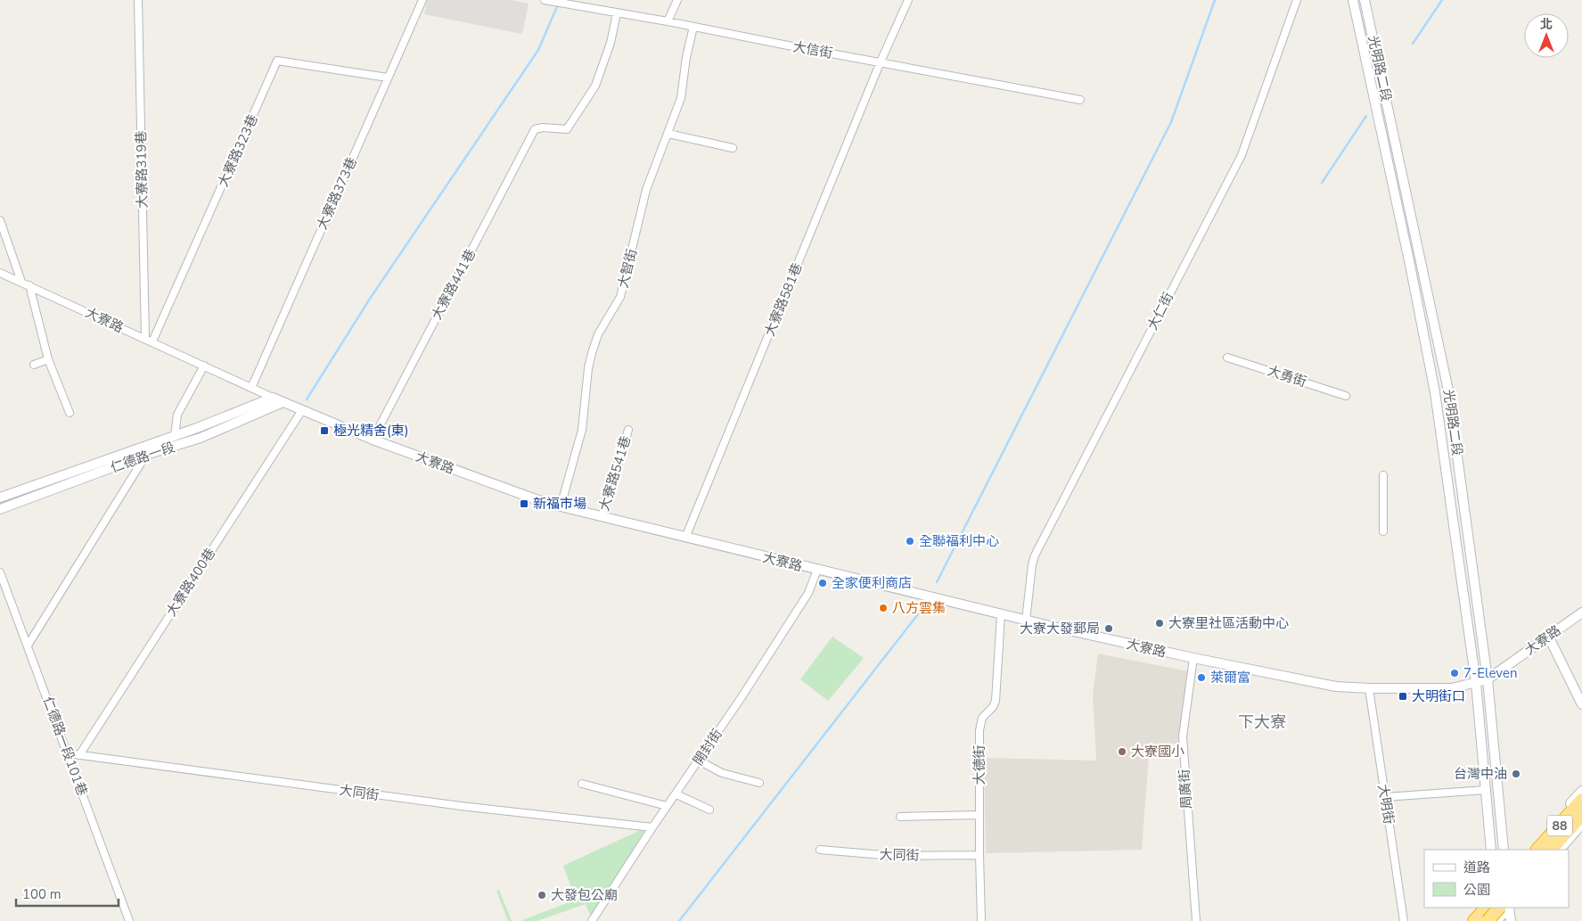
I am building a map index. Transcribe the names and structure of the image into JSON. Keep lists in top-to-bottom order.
{
  "streets": {
    "highway": ["88"],
    "street": [
      "大信街",
      "光明路二段",
      "大寮路323巷",
      "大寮路319巷",
      "大寮路373巷",
      "大智街",
      "大寮路441巷",
      "大寮路581巷",
      "大仁街",
      "大寮路",
      "大勇街",
      "仁德路一段",
      "大寮路541巷",
      "大寮路400巷",
      "仁德路一段101巷",
      "開封街",
      "大德街",
      "周廣街",
      "大同街",
      "大明街"
    ]
  },
  "crossings": [
    ["大信街", "大智街"],
    ["大信街", "大寮路441巷"],
    ["大信街", "大寮路581巷"],
    ["光明路二段", "大寮路"],
    ["大寮路323巷", "大寮路319巷"],
    ["大寮路323巷", "大寮路373巷"],
    ["大寮路323巷", "大寮路"],
    ["大寮路319巷", "大寮路"],
    ["大寮路373巷", "大寮路"],
    ["大智街", "大寮路"],
    ["大寮路441巷", "大寮路"],
    ["大寮路581巷", "大寮路"],
    ["大仁街", "大寮路"],
    ["大寮路", "仁德路一段"],
    ["大寮路", "大寮路541巷"],
    ["大寮路", "大寮路400巷"],
    ["大寮路", "開封街"],
    ["大寮路", "大德街"],
    ["大寮路", "周廣街"],
    ["大寮路", "大明街"],
    ["大寮路400巷", "大同街"],
    ["仁德路一段101巷", "大同街"],
    ["開封街", "大同街"],
    ["大德街", "大同街"]
  ],
  "districts": ["下大寮"],
  "places": {
    "transit": ["極光精舍(東)", "新福市場", "大明街口"],
    "other": [
      "全聯福利中心",
      "全家便利商店",
      "八方雲集",
      "大寮里社區活動中心",
      "大寮大發郵局",
      "7-Eleven",
      "萊爾富",
      "大寮國小",
      "台灣中油",
      "大發包公廟"
    ]
  },
  "legend": ["道路", "公園"],
  "scale_bar": "100 m",
  "north": "top"
}
